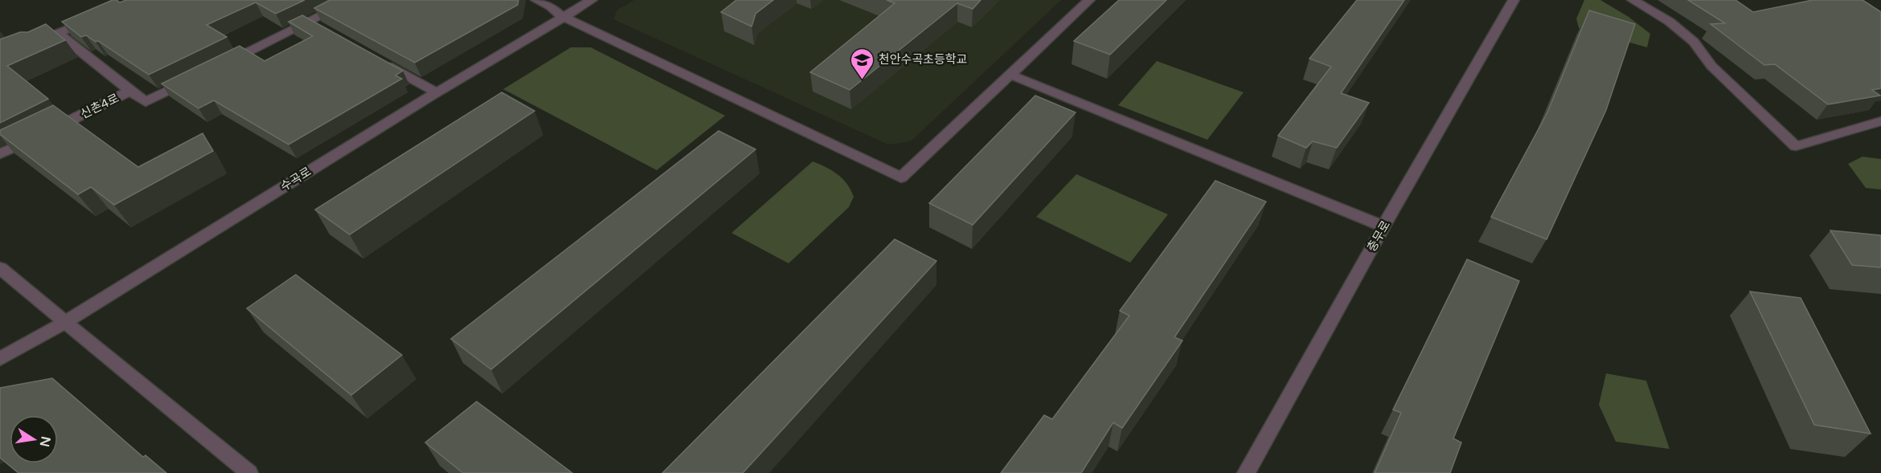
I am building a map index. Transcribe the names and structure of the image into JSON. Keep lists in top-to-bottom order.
{
  "streets": {
    "street": ["신촌4로", "수곡로", "충무로"]
  },
  "places": {
    "school or university": ["천안수곡초등학교"]
  },
  "north": "right"
}
